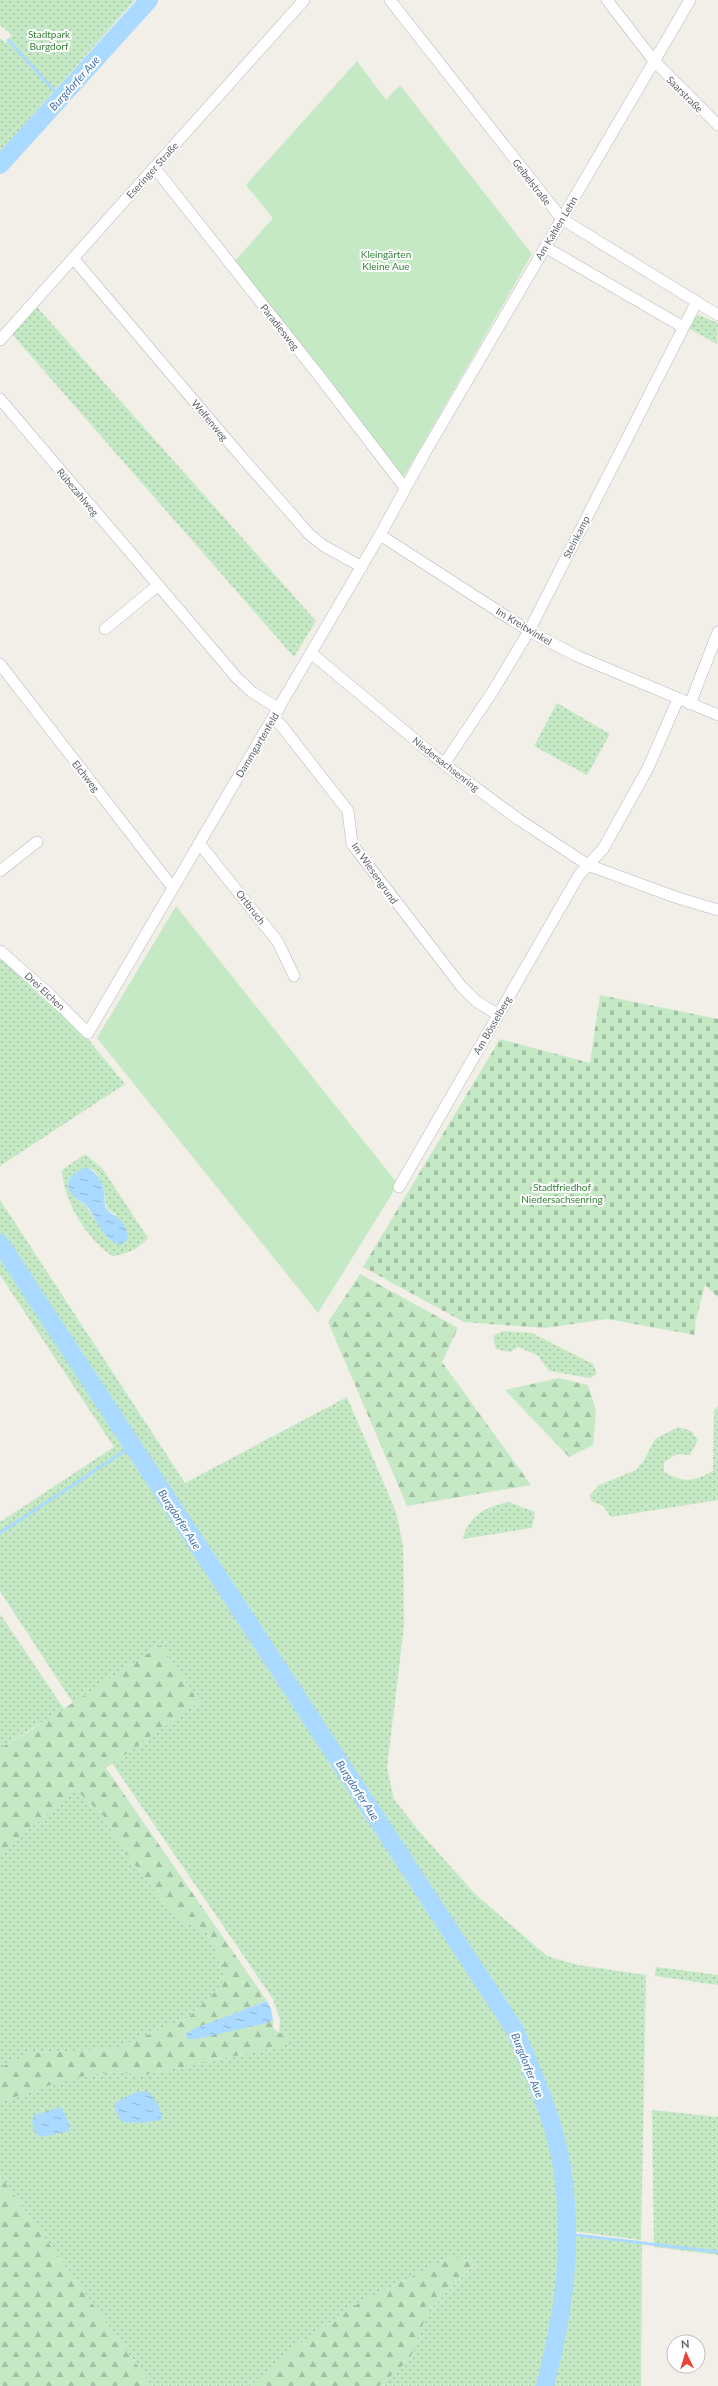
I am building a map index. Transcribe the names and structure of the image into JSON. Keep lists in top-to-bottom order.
{
  "streets": {
    "street": [
      "Saarstraße",
      "Eseringer Straße",
      "Geibelstraße",
      "Am Kahlen Lehn",
      "Paradiesweg",
      "Welfenweg",
      "Rübezahlweg",
      "Steinkamp",
      "Im Kreitwinkel",
      "Dammgartenfeld",
      "Niedersachsenring",
      "Elchweg",
      "Im Wiesengrund",
      "Ortbruch",
      "Drei Eichen",
      "Am Bösselberg"
    ]
  },
  "crossings": [
    ["Saarstraße", "Am Kahlen Lehn"],
    ["Eseringer Straße", "Paradiesweg"],
    ["Eseringer Straße", "Welfenweg"],
    ["Geibelstraße", "Am Kahlen Lehn"],
    ["Geibelstraße", "Steinkamp"],
    ["Am Kahlen Lehn", "Dammgartenfeld"],
    ["Paradiesweg", "Dammgartenfeld"],
    ["Welfenweg", "Dammgartenfeld"],
    ["Rübezahlweg", "Dammgartenfeld"],
    ["Rübezahlweg", "Im Wiesengrund"],
    ["Steinkamp", "Im Kreitwinkel"],
    ["Steinkamp", "Niedersachsenring"],
    ["Im Kreitwinkel", "Dammgartenfeld"],
    ["Dammgartenfeld", "Niedersachsenring"],
    ["Dammgartenfeld", "Elchweg"],
    ["Dammgartenfeld", "Im Wiesengrund"],
    ["Dammgartenfeld", "Ortbruch"],
    ["Dammgartenfeld", "Drei Eichen"],
    ["Niedersachsenring", "Am Bösselberg"],
    ["Im Wiesengrund", "Am Bösselberg"]
  ],
  "water": ["Burgdorfer Aue"],
  "parks": ["Stadtpark Burgdorf", "Kleingärten Kleine Aue", "Stadtfriedhof Niedersachsenring"],
  "north": "top"
}
